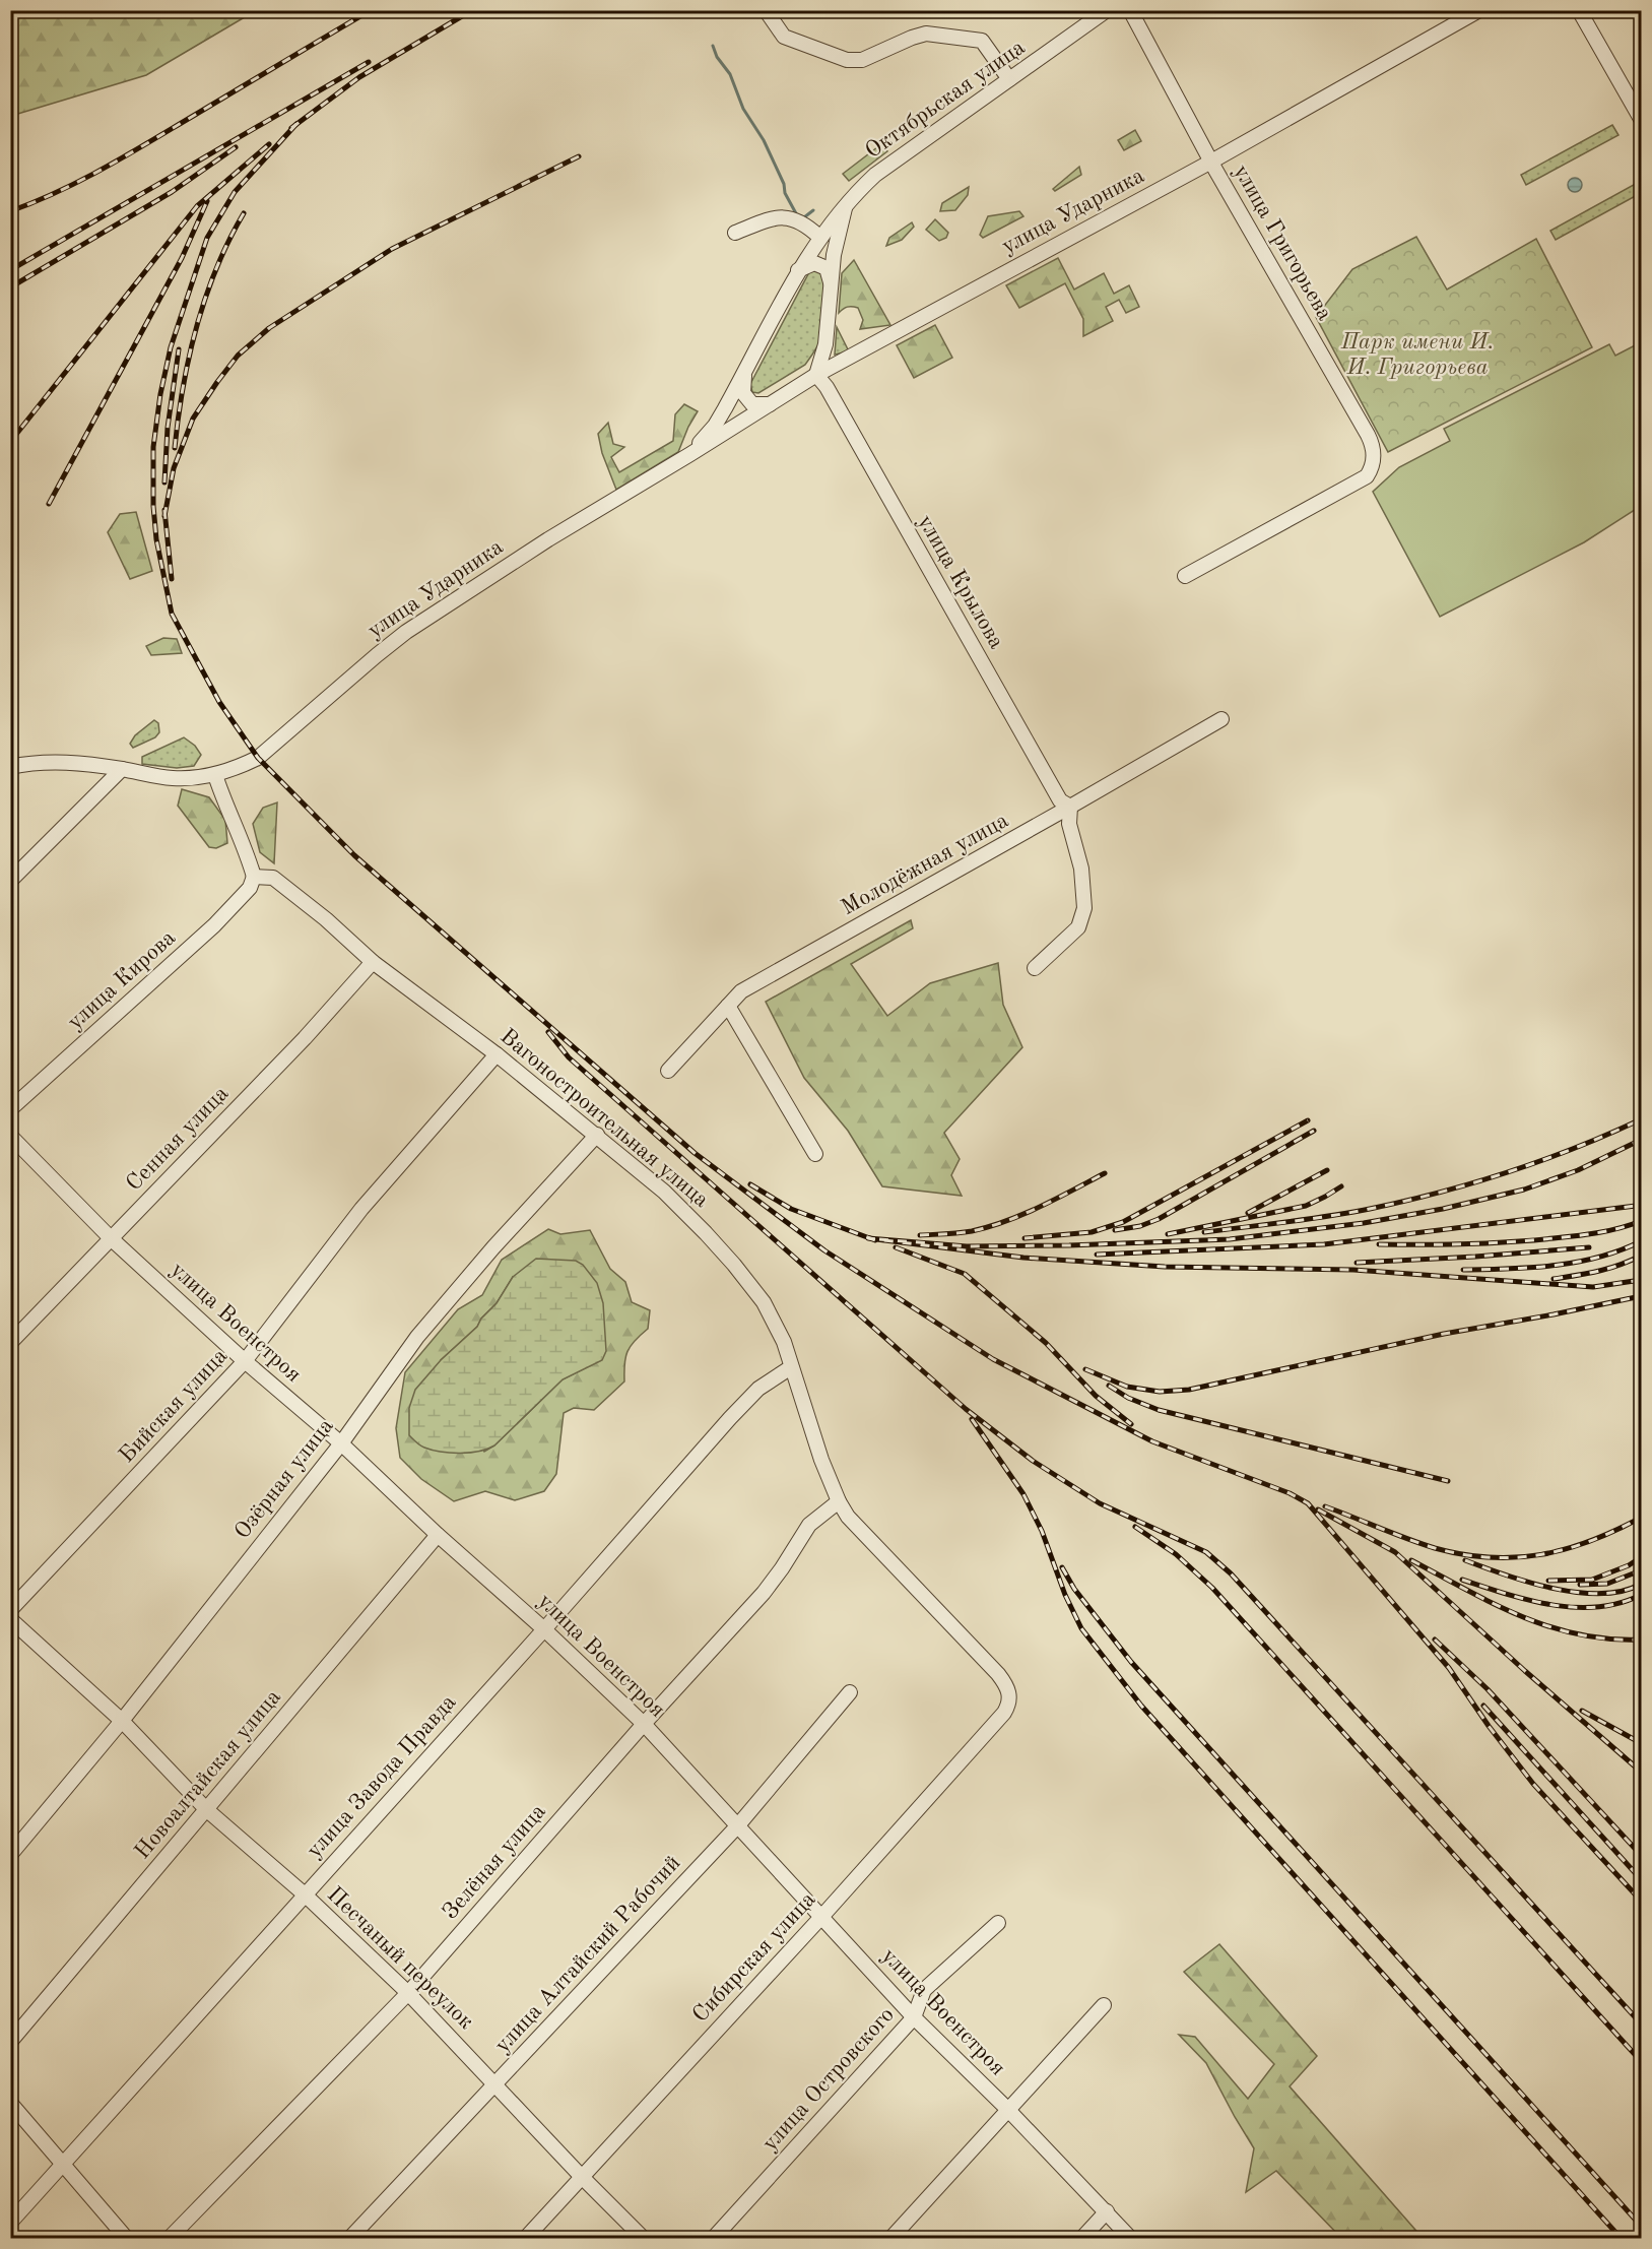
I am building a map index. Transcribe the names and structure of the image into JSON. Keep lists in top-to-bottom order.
{
  "streets": {
    "street": [
      "Октябрьская улица",
      "улица Ударника",
      "улица Григорьева",
      "улица Крылова",
      "Молодёжная улица",
      "улица Кирова",
      "Вагоностроительная улица",
      "Сенная улица",
      "улица Военстроя",
      "Бийская улица",
      "Озёрная улица",
      "Новоалтайская улица",
      "улица Завода Правда",
      "Зелёная улица",
      "улица Алтайский Рабочий",
      "Сибирская улица",
      "Песчаный переулок",
      "улица Островского"
    ]
  },
  "crossings": [
    ["Октябрьская улица", "улица Ударника"],
    ["Октябрьская улица", "улица Крылова"],
    ["улица Ударника", "улица Григорьева"],
    ["улица Ударника", "улица Крылова"],
    ["улица Крылова", "Молодёжная улица"],
    ["улица Кирова", "Вагоностроительная улица"],
    ["Вагоностроительная улица", "Сенная улица"],
    ["Вагоностроительная улица", "Бийская улица"],
    ["Вагоностроительная улица", "Озёрная улица"],
    ["Вагоностроительная улица", "улица Завода Правда"],
    ["Вагоностроительная улица", "Зелёная улица"],
    ["Вагоностроительная улица", "Сибирская улица"],
    ["Сенная улица", "улица Военстроя"],
    ["улица Военстроя", "Бийская улица"],
    ["улица Военстроя", "Озёрная улица"],
    ["улица Военстроя", "Новоалтайская улица"],
    ["улица Военстроя", "улица Завода Правда"],
    ["улица Военстроя", "Зелёная улица"],
    ["улица Военстроя", "улица Алтайский Рабочий"],
    ["улица Военстроя", "Сибирская улица"],
    ["улица Военстроя", "улица Островского"],
    ["Озёрная улица", "Песчаный переулок"],
    ["Новоалтайская улица", "Песчаный переулок"],
    ["улица Завода Правда", "Песчаный переулок"],
    ["Зелёная улица", "Песчаный переулок"],
    ["улица Алтайский Рабочий", "Песчаный переулок"],
    ["Сибирская улица", "Песчаный переулок"]
  ],
  "parks": ["Парк имени И. И. Григорьева"]
}
